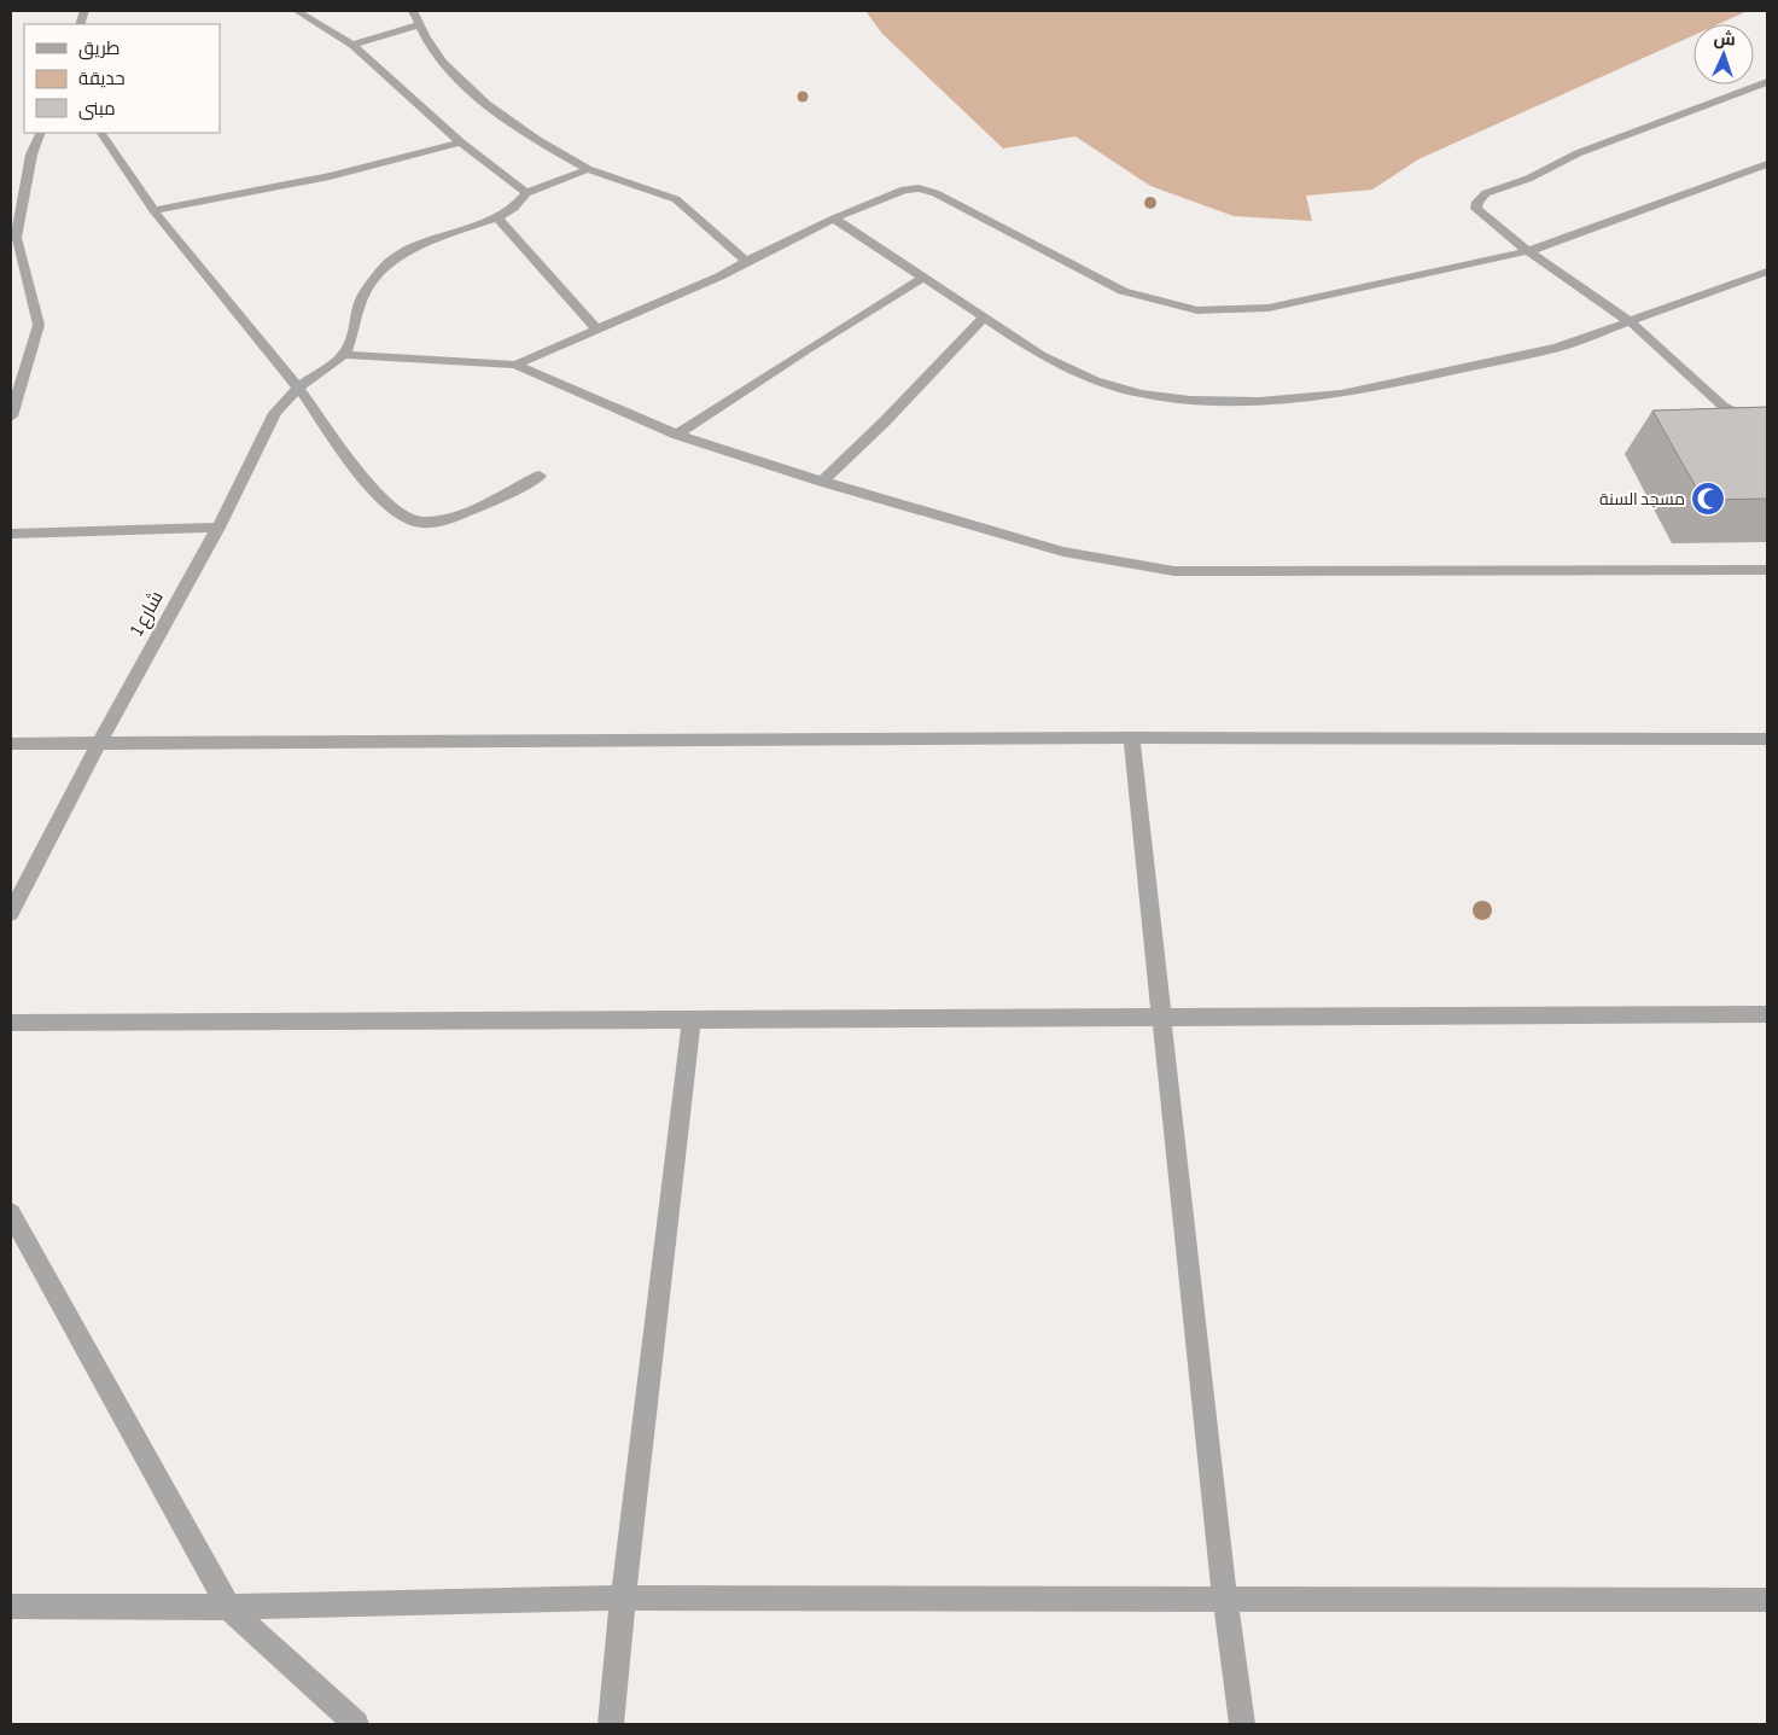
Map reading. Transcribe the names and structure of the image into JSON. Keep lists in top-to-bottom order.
{
  "streets": {
    "street": ["شارع 1"]
  },
  "places": {
    "mosque": ["مسجد السنة"]
  },
  "legend": ["طريق", "حديقة", "مبنى"],
  "north": "top"
}
